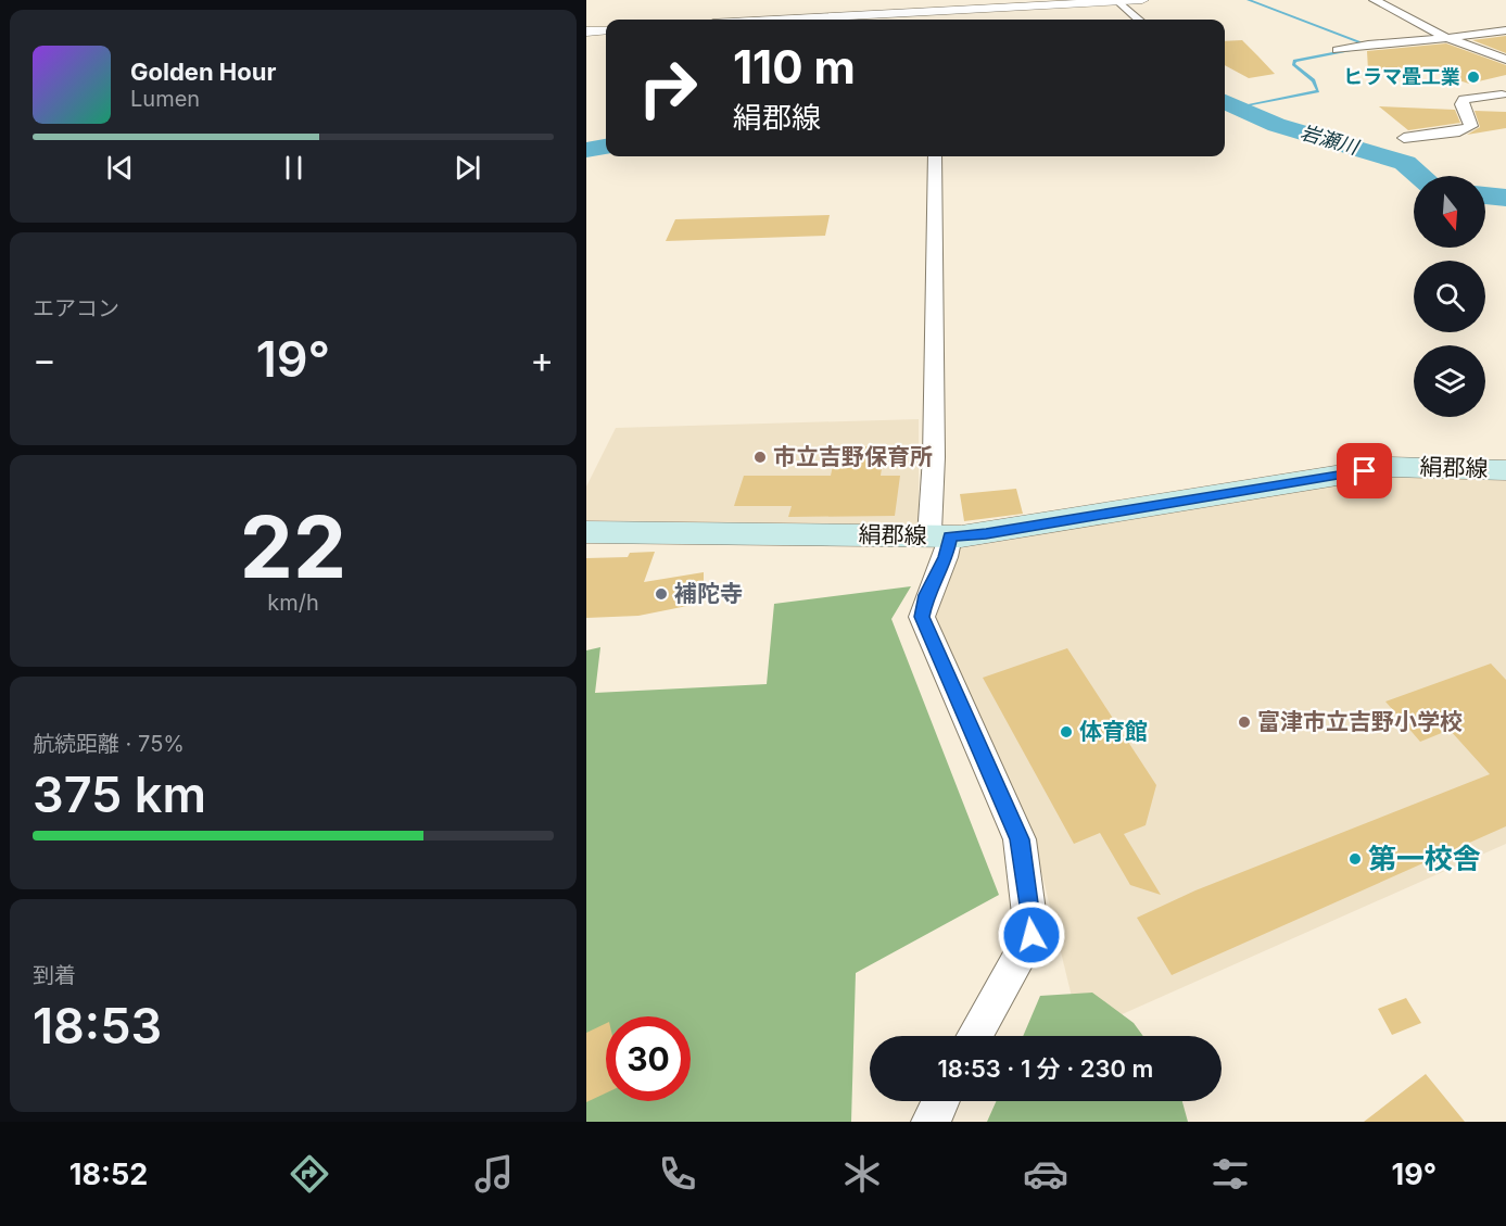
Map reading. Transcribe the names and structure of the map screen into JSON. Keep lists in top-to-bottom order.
{
  "streets": {
    "main road": ["絹郡線"]
  },
  "water": ["岩瀬川"],
  "places": [
    "ヒラマ畳工業",
    "市立吉野保育所",
    "補陀寺",
    "富津市立吉野小学校",
    "体育館",
    "第一校舎"
  ],
  "north": "bottom",
  "page": {
    "turn": ["110 m", "絹郡線"],
    "song": ["Golden Hour", "Lumen"],
    "tile": [
      "エアコン",
      ["22", "km/h"],
      ["航続距離 · 75%", "375 km"],
      ["到着", "18:53"]
    ],
    "heat": ["−", "19°", "+"],
    "limit": "30",
    "trip": "18:53 · 1 分 · 230 m",
    "tabs": ["18:52", "19°"]
  }
}
